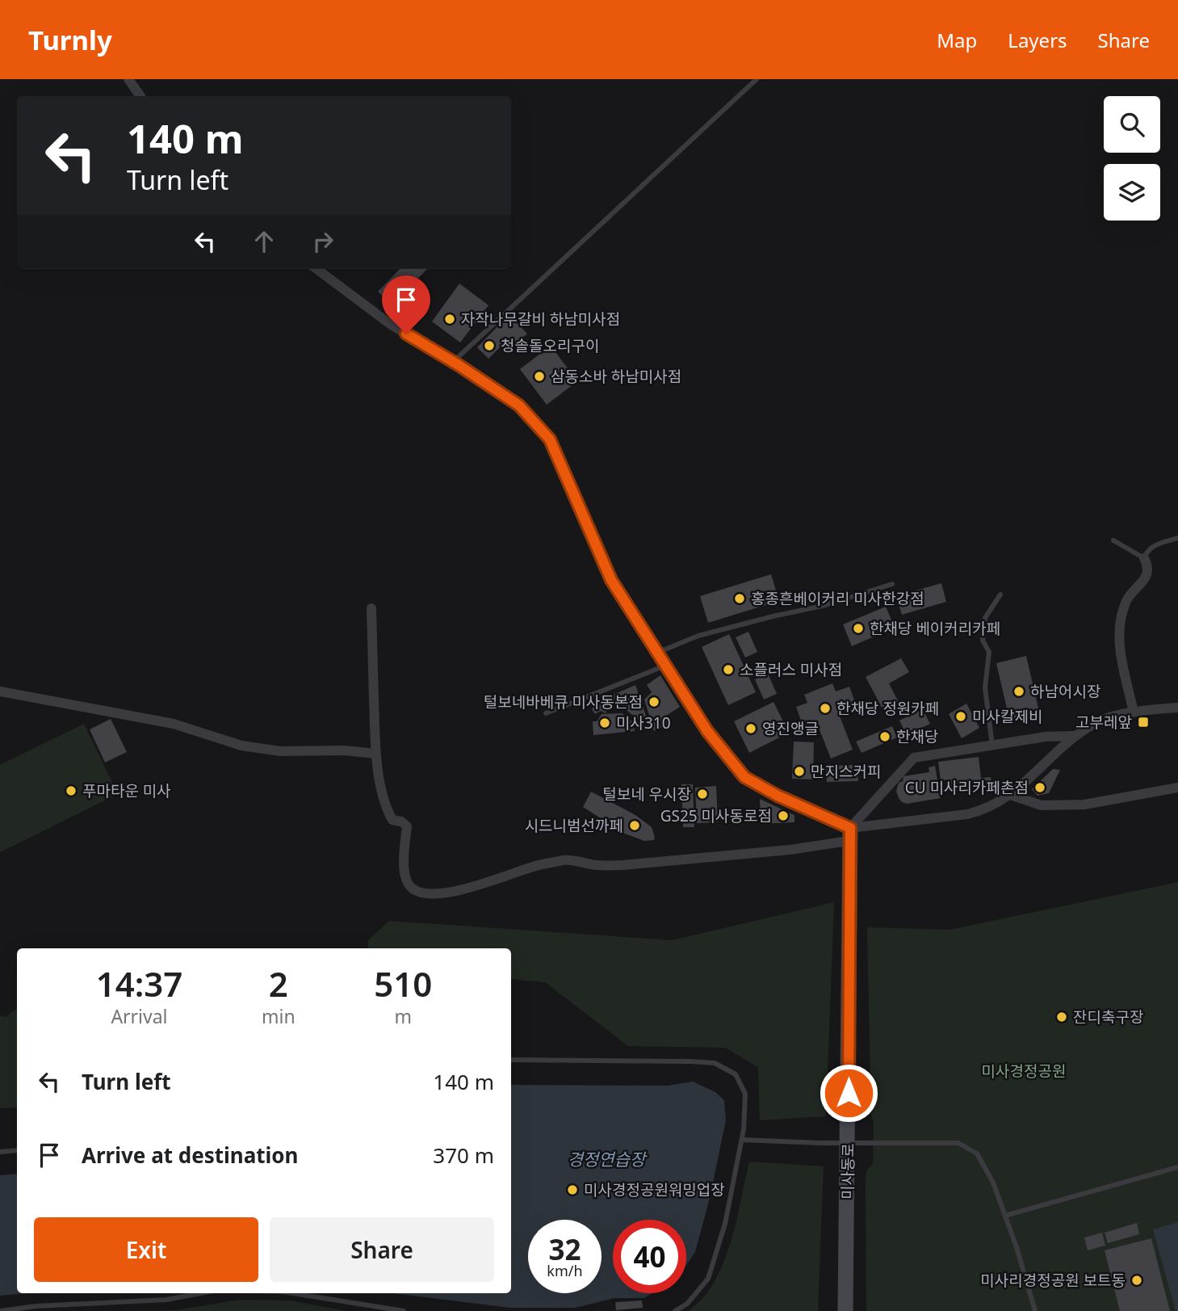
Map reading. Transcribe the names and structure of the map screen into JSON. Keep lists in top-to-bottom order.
{
  "streets": {
    "street": ["미사동로"]
  },
  "water": ["경정연습장"],
  "parks": ["미사경정공원"],
  "places": {
    "other": [
      "자작나무갈비 하남미사점",
      "청솔돌오리구이",
      "삼동소바 하남미사점",
      "홍종흔베이커리 미사한강점",
      "한채당 베이커리카페",
      "소플러스 미사점",
      "하남어시장",
      "털보네바베큐 미사동본점",
      "한채당 정원카페",
      "미사칼제비",
      "미사310",
      "영진앵글",
      "한채당",
      "만지스커피",
      "CU 미사리카페촌점",
      "푸마타운 미사",
      "털보네 우시장",
      "GS25 미사동로점",
      "시드니범선까페",
      "잔디축구장",
      "미사경정공원워밍업장",
      "미사리경정공원 보트동"
    ],
    "transit": ["고부레앞"]
  },
  "page": {
    "header": "Turnly",
    "nav": ["Map", "Layers", "Share"],
    "turn": ["140 m", "Turn left"],
    "eta": [
      "14:37",
      "Arrival",
      "2",
      "min",
      "510",
      "m"
    ],
    "list": [
      {
        "name": "Turn left",
        "value": "140 m"
      },
      {
        "name": "Arrive at destination",
        "value": "370 m"
      }
    ],
    "buttons": ["Exit", "Share"],
    "speed": "32 km/h",
    "limit": "40"
  }
}
